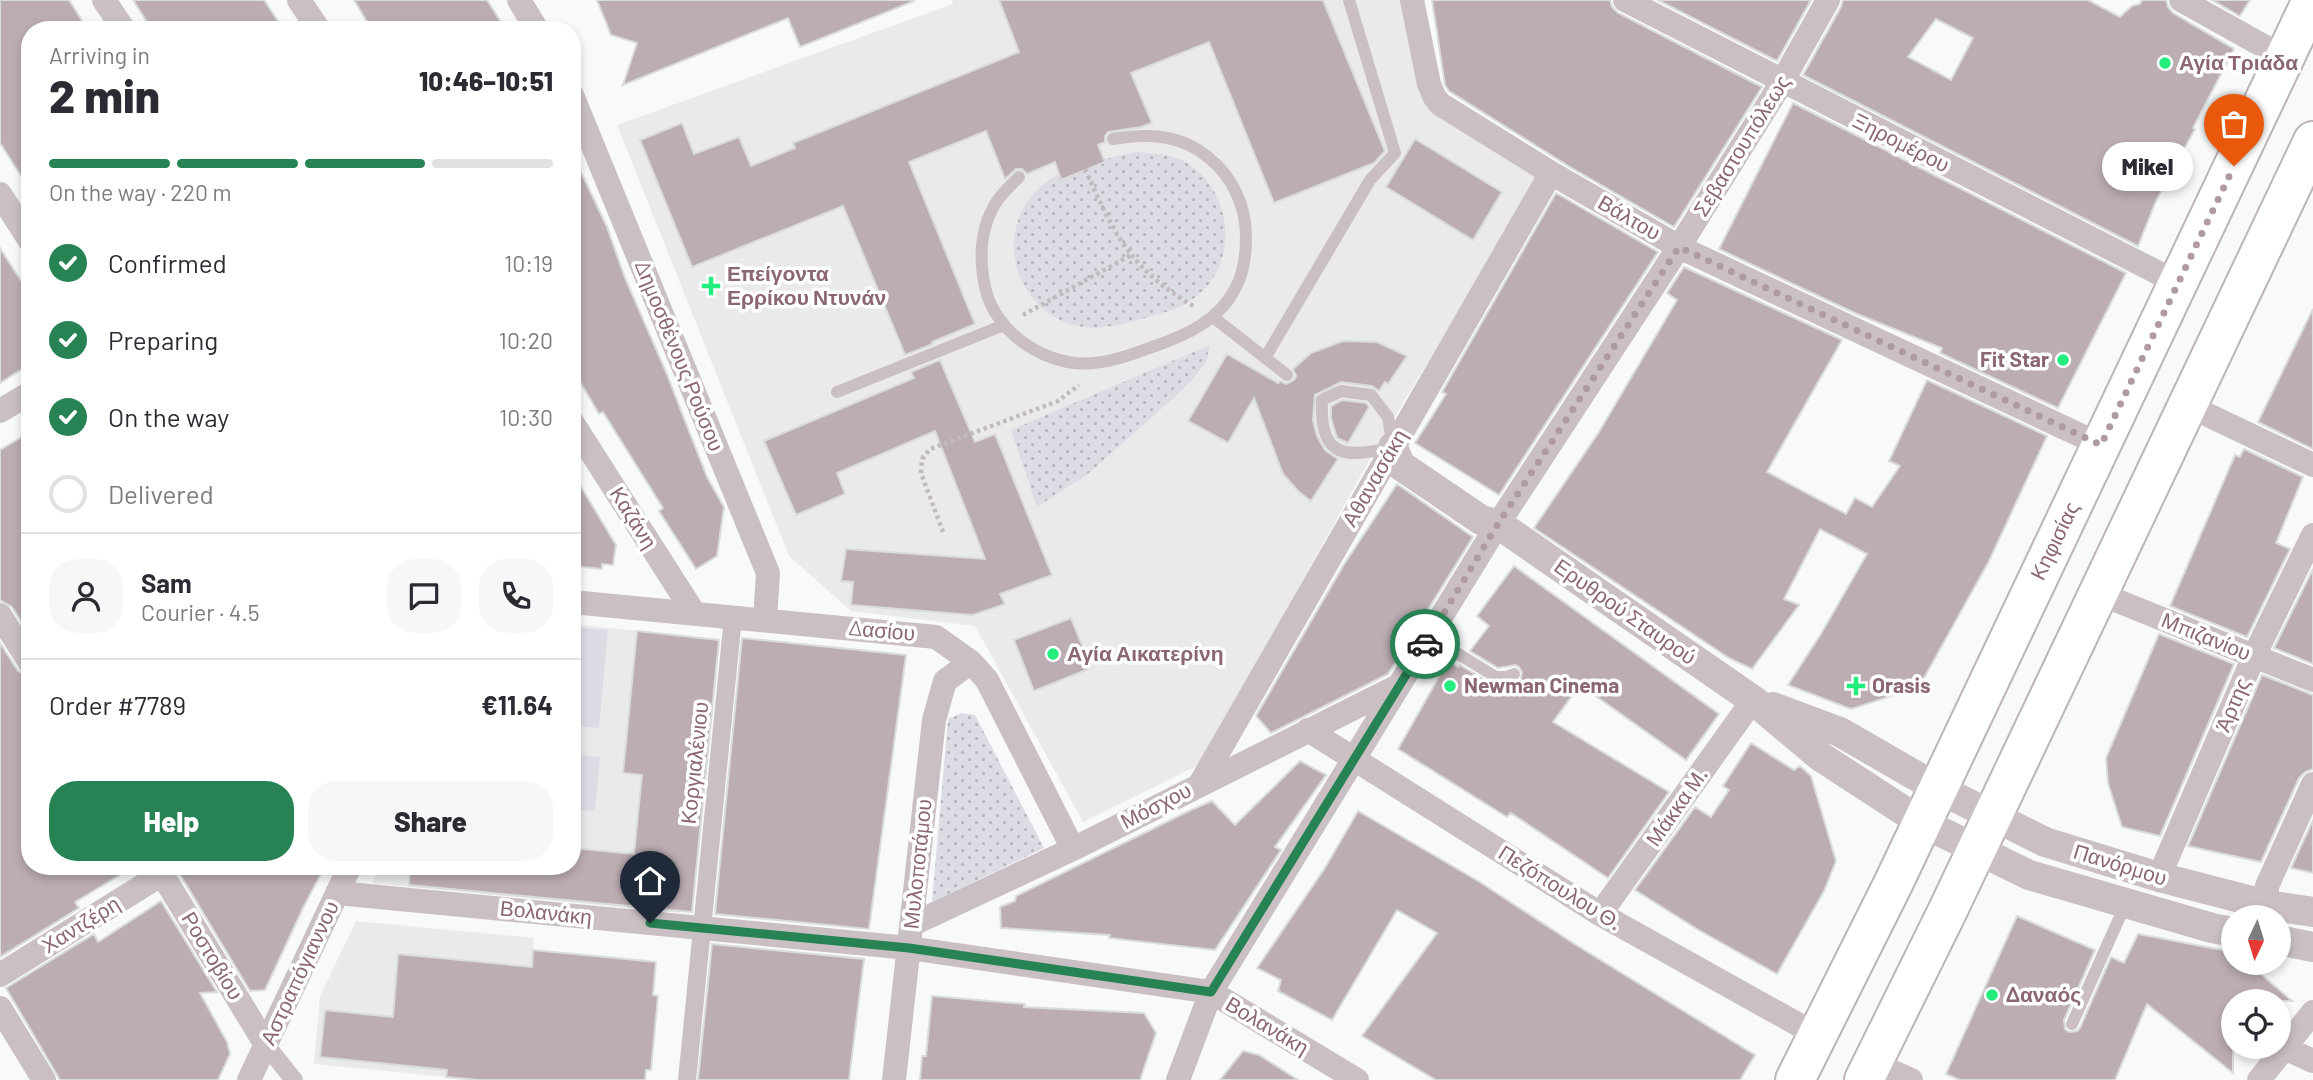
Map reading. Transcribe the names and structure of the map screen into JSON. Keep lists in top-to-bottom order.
{
  "streets": {
    "main road": ["Κηφισίας"],
    "street": [
      "Ξηρομέρου",
      "Σεβαστουπόλεως",
      "Βάλτου",
      "Δημοσθένους Ρούσου",
      "Αθανασάκη",
      "Καζάνη",
      "Ερυθρού Σταυρού",
      "Δασίου",
      "Μπιζανίου",
      "Άρτης",
      "Κοργιαλένιου",
      "Μόσχου",
      "Μάκκα Μ.",
      "Μυλοποτάμου",
      "Πανόρμου",
      "Πεζόπουλου Θ.",
      "Βολανάκη",
      "Χαντζέρη",
      "Ροστοβίου",
      "Αστραπόγιαννου"
    ]
  },
  "crossings": [
    ["Ξηρομέρου", "Σεβαστουπόλεως"],
    ["Ξηρομέρου", "Κηφισίας"],
    ["Σεβαστουπόλεως", "Βάλτου"],
    ["Σεβαστουπόλεως", "Ερυθρού Σταυρού"],
    ["Σεβαστουπόλεως", "Μόσχου"],
    ["Σεβαστουπόλεως", "Πεζόπουλου Θ."],
    ["Σεβαστουπόλεως", "Βολανάκη"],
    ["Βάλτου", "Αθανασάκη"],
    ["Βάλτου", "Κηφισίας"],
    ["Δημοσθένους Ρούσου", "Δασίου"],
    ["Αθανασάκη", "Ερυθρού Σταυρού"],
    ["Αθανασάκη", "Μόσχου"],
    ["Καζάνη", "Δασίου"],
    ["Κηφισίας", "Ερυθρού Σταυρού"],
    ["Κηφισίας", "Πανόρμου"],
    ["Κηφισίας", "Πεζόπουλου Θ."],
    ["Ερυθρού Σταυρού", "Μάκκα Μ."],
    ["Ερυθρού Σταυρού", "Πανόρμου"],
    ["Δασίου", "Κοργιαλένιου"],
    ["Δασίου", "Μόσχου"],
    ["Δασίου", "Μυλοποτάμου"],
    ["Μπιζανίου", "Άρτης"],
    ["Άρτης", "Πανόρμου"],
    ["Κοργιαλένιου", "Βολανάκη"],
    ["Μόσχου", "Μυλοποτάμου"],
    ["Μόσχου", "Πεζόπουλου Θ."],
    ["Μόσχου", "Βολανάκη"],
    ["Μάκκα Μ.", "Πεζόπουλου Θ."],
    ["Μυλοποτάμου", "Βολανάκη"],
    ["Βολανάκη", "Αστραπόγιαννου"],
    ["Ροστοβίου", "Αστραπόγιαννου"]
  ],
  "places": {
    "other": [
      "Αγία Τριάδα",
      "Mikel",
      "Fit Star",
      "Αγία Αικατερίνη",
      "Newman Cinema",
      "Δαναός"
    ],
    "health": ["Επείγοντα Ερρίκου Ντυνάν", "Orasis"]
  },
  "north": "bottom",
  "page": {
    "heading": ["2 min", "Arriving in", "10:46–10:51"],
    "panel": [
      "Sam",
      "Courier · 4.5",
      "Order #7789",
      "€11.64"
    ],
    "bar": "On the way · 220 m",
    "bubble": "Mikel",
    "list": [
      ["Confirmed", "10:19"],
      ["Preparing", "10:20"],
      ["On the way", "10:30"],
      "Delivered"
    ],
    "buttons": ["Help", "Share"]
  }
}
